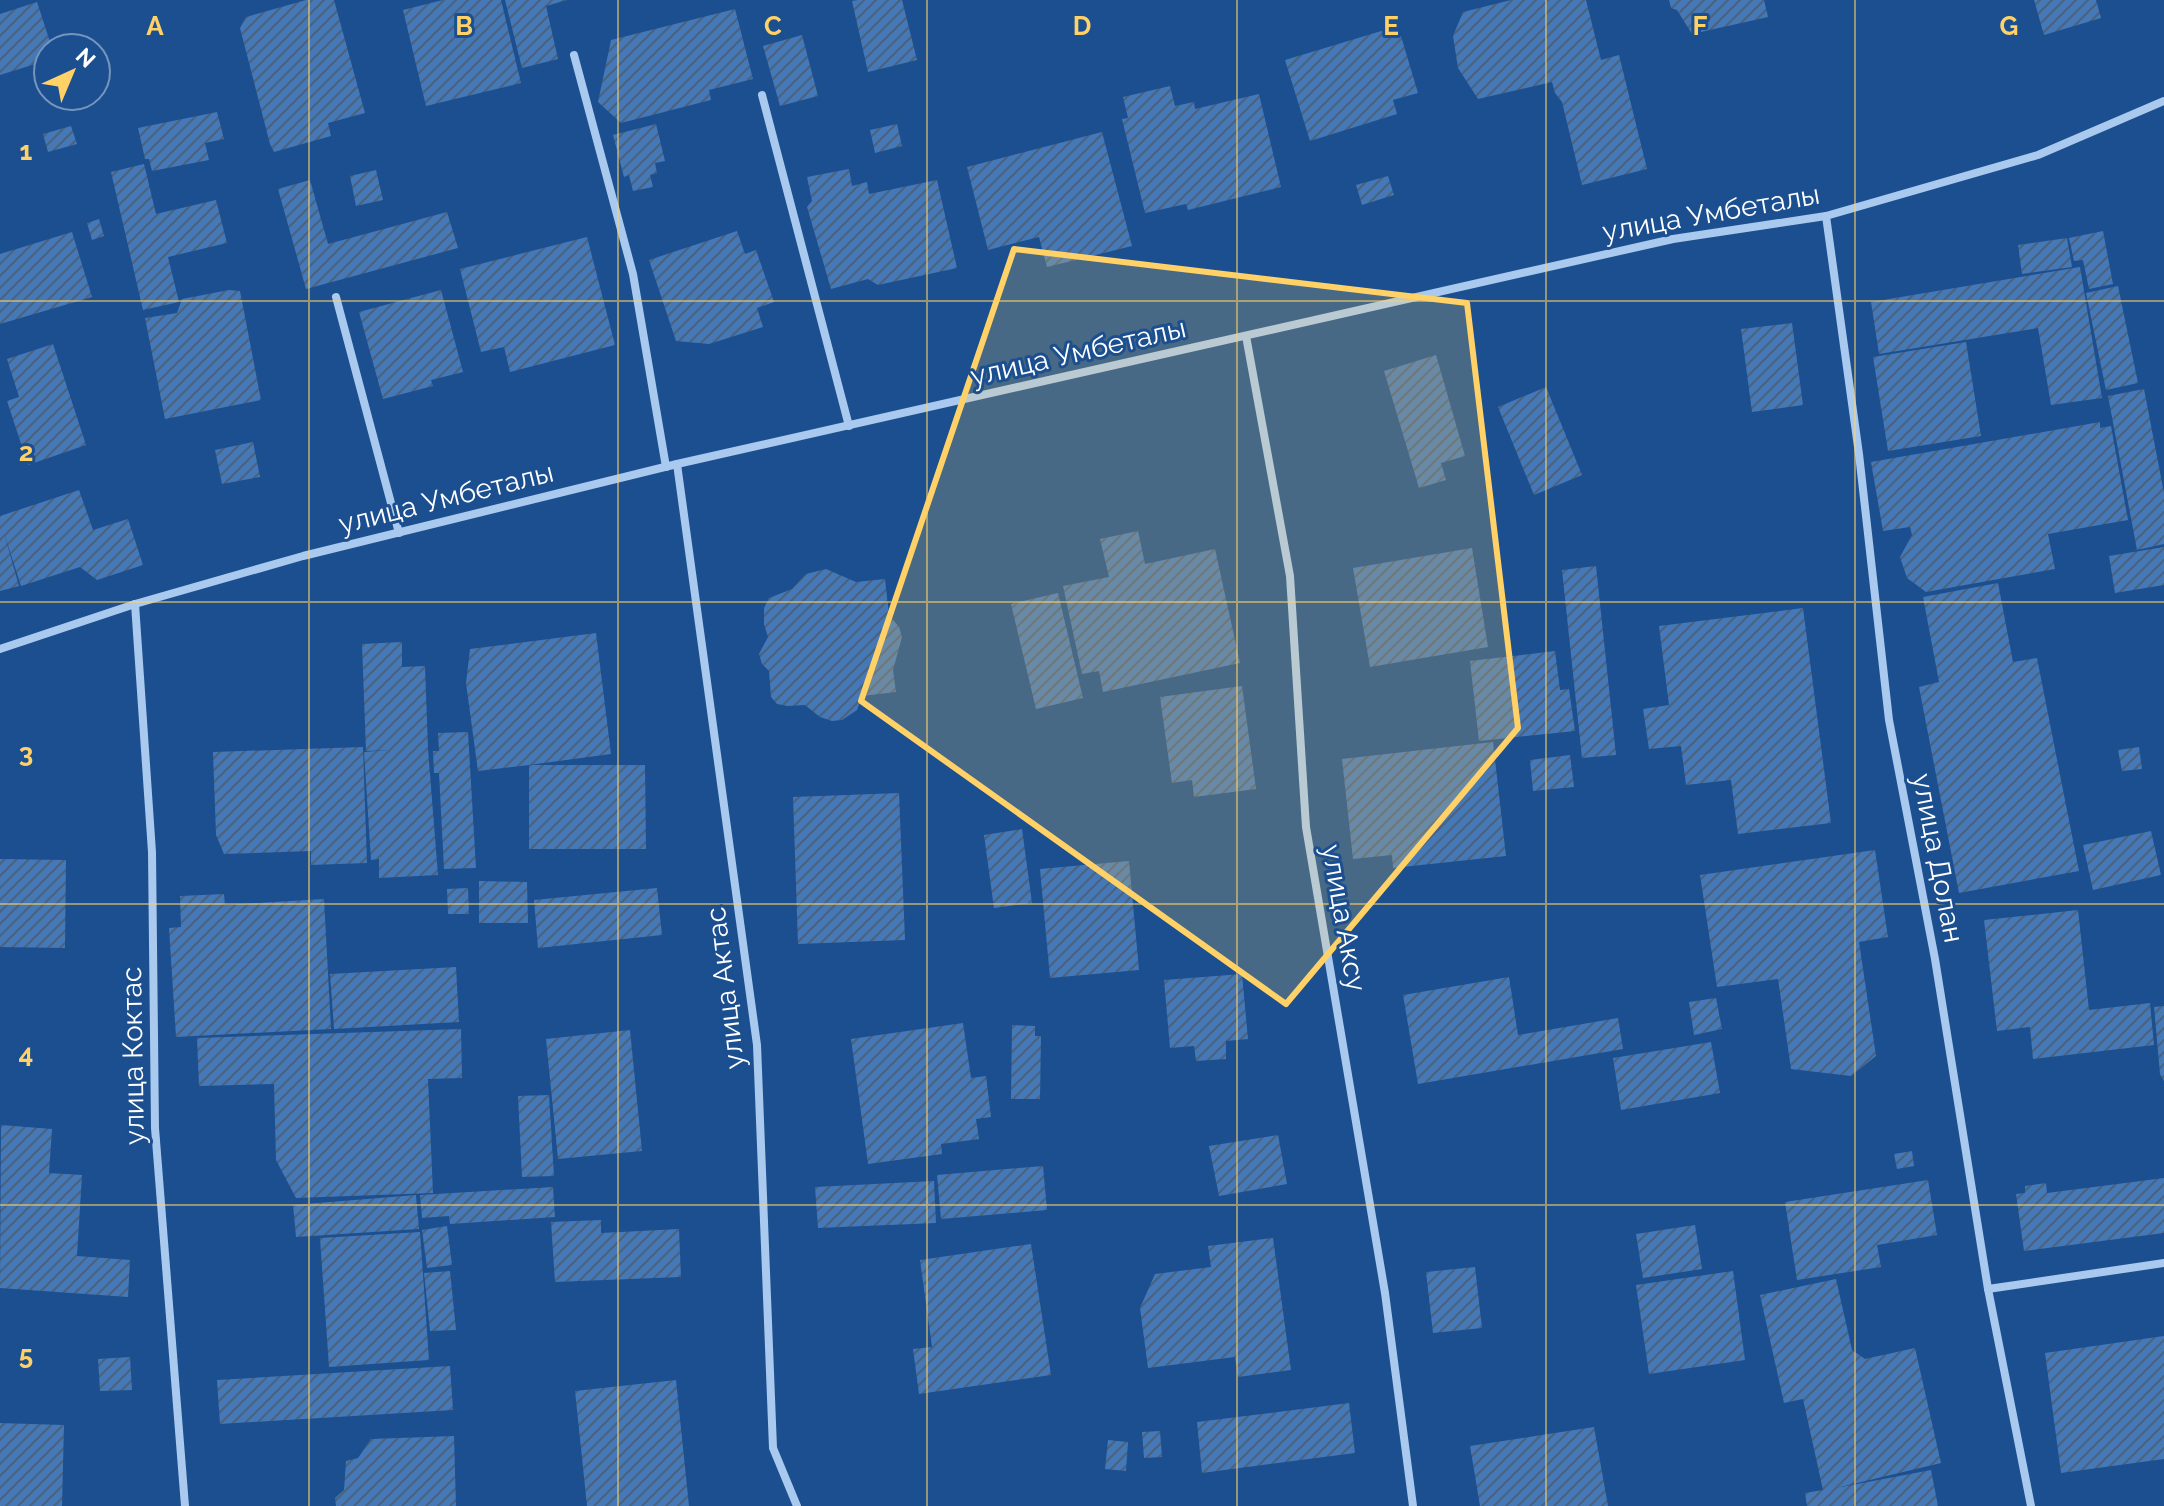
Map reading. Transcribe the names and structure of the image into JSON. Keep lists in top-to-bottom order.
{
  "streets": {
    "street": [
      "улица Умбеталы",
      "улица Долан",
      "улица Аксу",
      "улица Актас",
      "улица Коктас"
    ]
  },
  "crossings": [
    ["улица Умбеталы", "улица Долан"],
    ["улица Умбеталы", "улица Аксу"],
    ["улица Умбеталы", "улица Актас"],
    ["улица Умбеталы", "улица Коктас"]
  ],
  "north": "top right",
  "grid": {
    "columns": [
      "A",
      "B",
      "C",
      "D",
      "E",
      "F",
      "G"
    ],
    "rows": [
      "1",
      "2",
      "3",
      "4",
      "5"
    ]
  }
}
